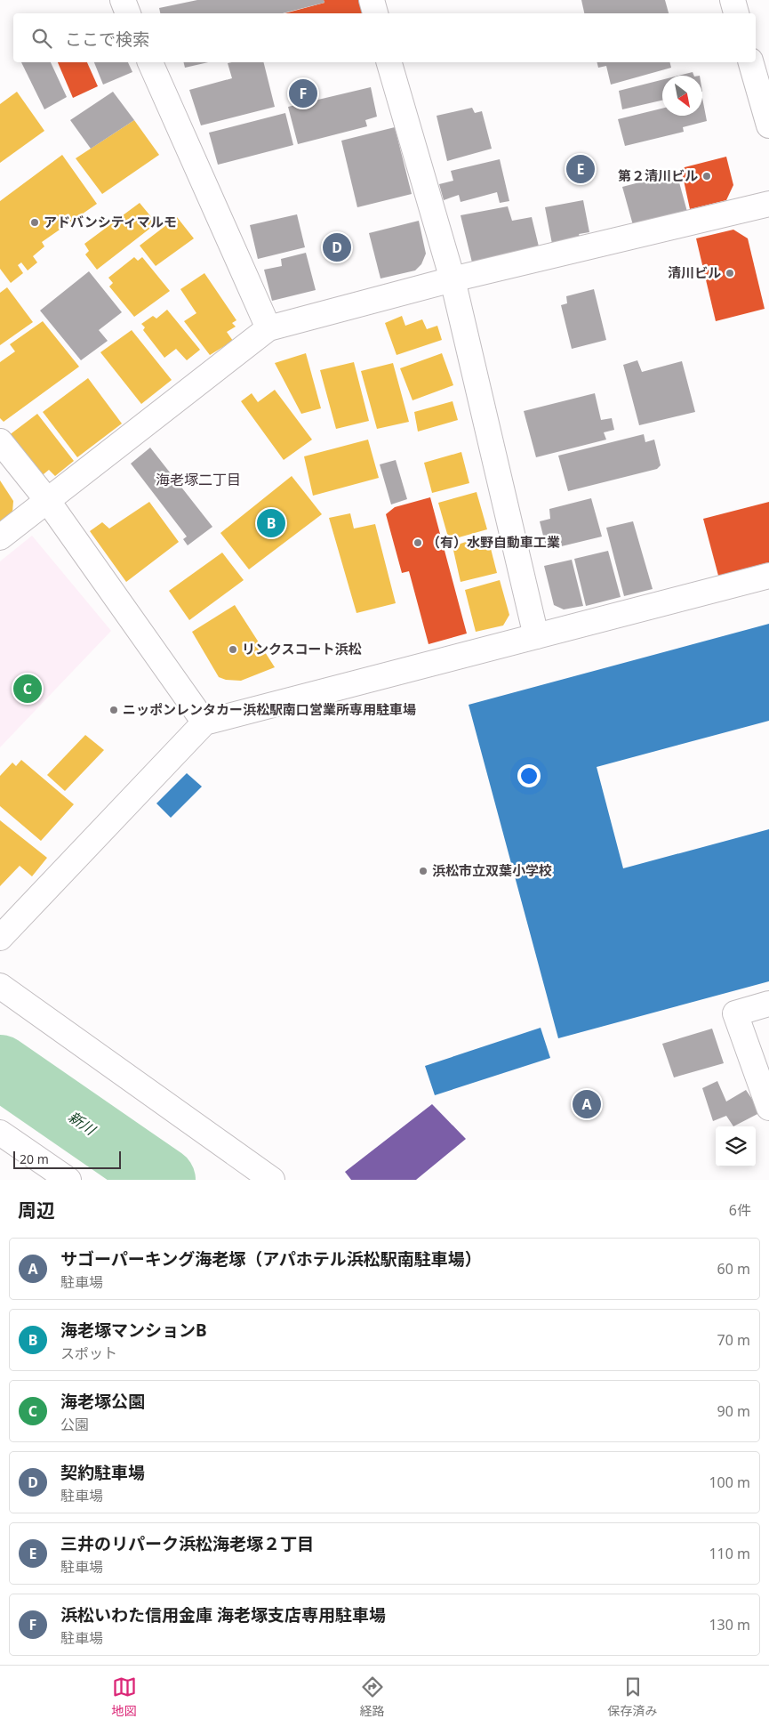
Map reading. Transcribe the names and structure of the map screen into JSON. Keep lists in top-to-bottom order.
{
  "districts": ["海老塚二丁目"],
  "water": ["新川"],
  "places": [
    "第２清川ビル",
    "アドバンシティマルモ",
    "清川ビル",
    "（有）水野自動車工業",
    "リンクスコート浜松",
    "ニッポンレンタカー浜松駅南口営業所専用駐車場",
    "浜松市立双葉小学校"
  ],
  "scale_bar": "20 m",
  "north": "bottom right",
  "page": {
    "search": "ここで検索",
    "pins": [
      "F",
      "E",
      "D",
      "B",
      "C",
      "A"
    ],
    "scale": "20 m",
    "heading": ["周辺", "6件"],
    "list": [
      {
        "mark": "A",
        "name": "サゴーパーキング海老塚（アパホテル浜松駅南駐車場）",
        "note": "駐車場",
        "value": "60 m"
      },
      {
        "mark": "B",
        "name": "海老塚マンションB",
        "note": "スポット",
        "value": "70 m"
      },
      {
        "mark": "C",
        "name": "海老塚公園",
        "note": "公園",
        "value": "90 m"
      },
      {
        "mark": "D",
        "name": "契約駐車場",
        "note": "駐車場",
        "value": "100 m"
      },
      {
        "mark": "E",
        "name": "三井のリパーク浜松海老塚２丁目",
        "note": "駐車場",
        "value": "110 m"
      },
      {
        "mark": "F",
        "name": "浜松いわた信用金庫 海老塚支店専用駐車場",
        "note": "駐車場",
        "value": "130 m"
      }
    ],
    "nav": ["地図", "経路", "保存済み"]
  }
}
